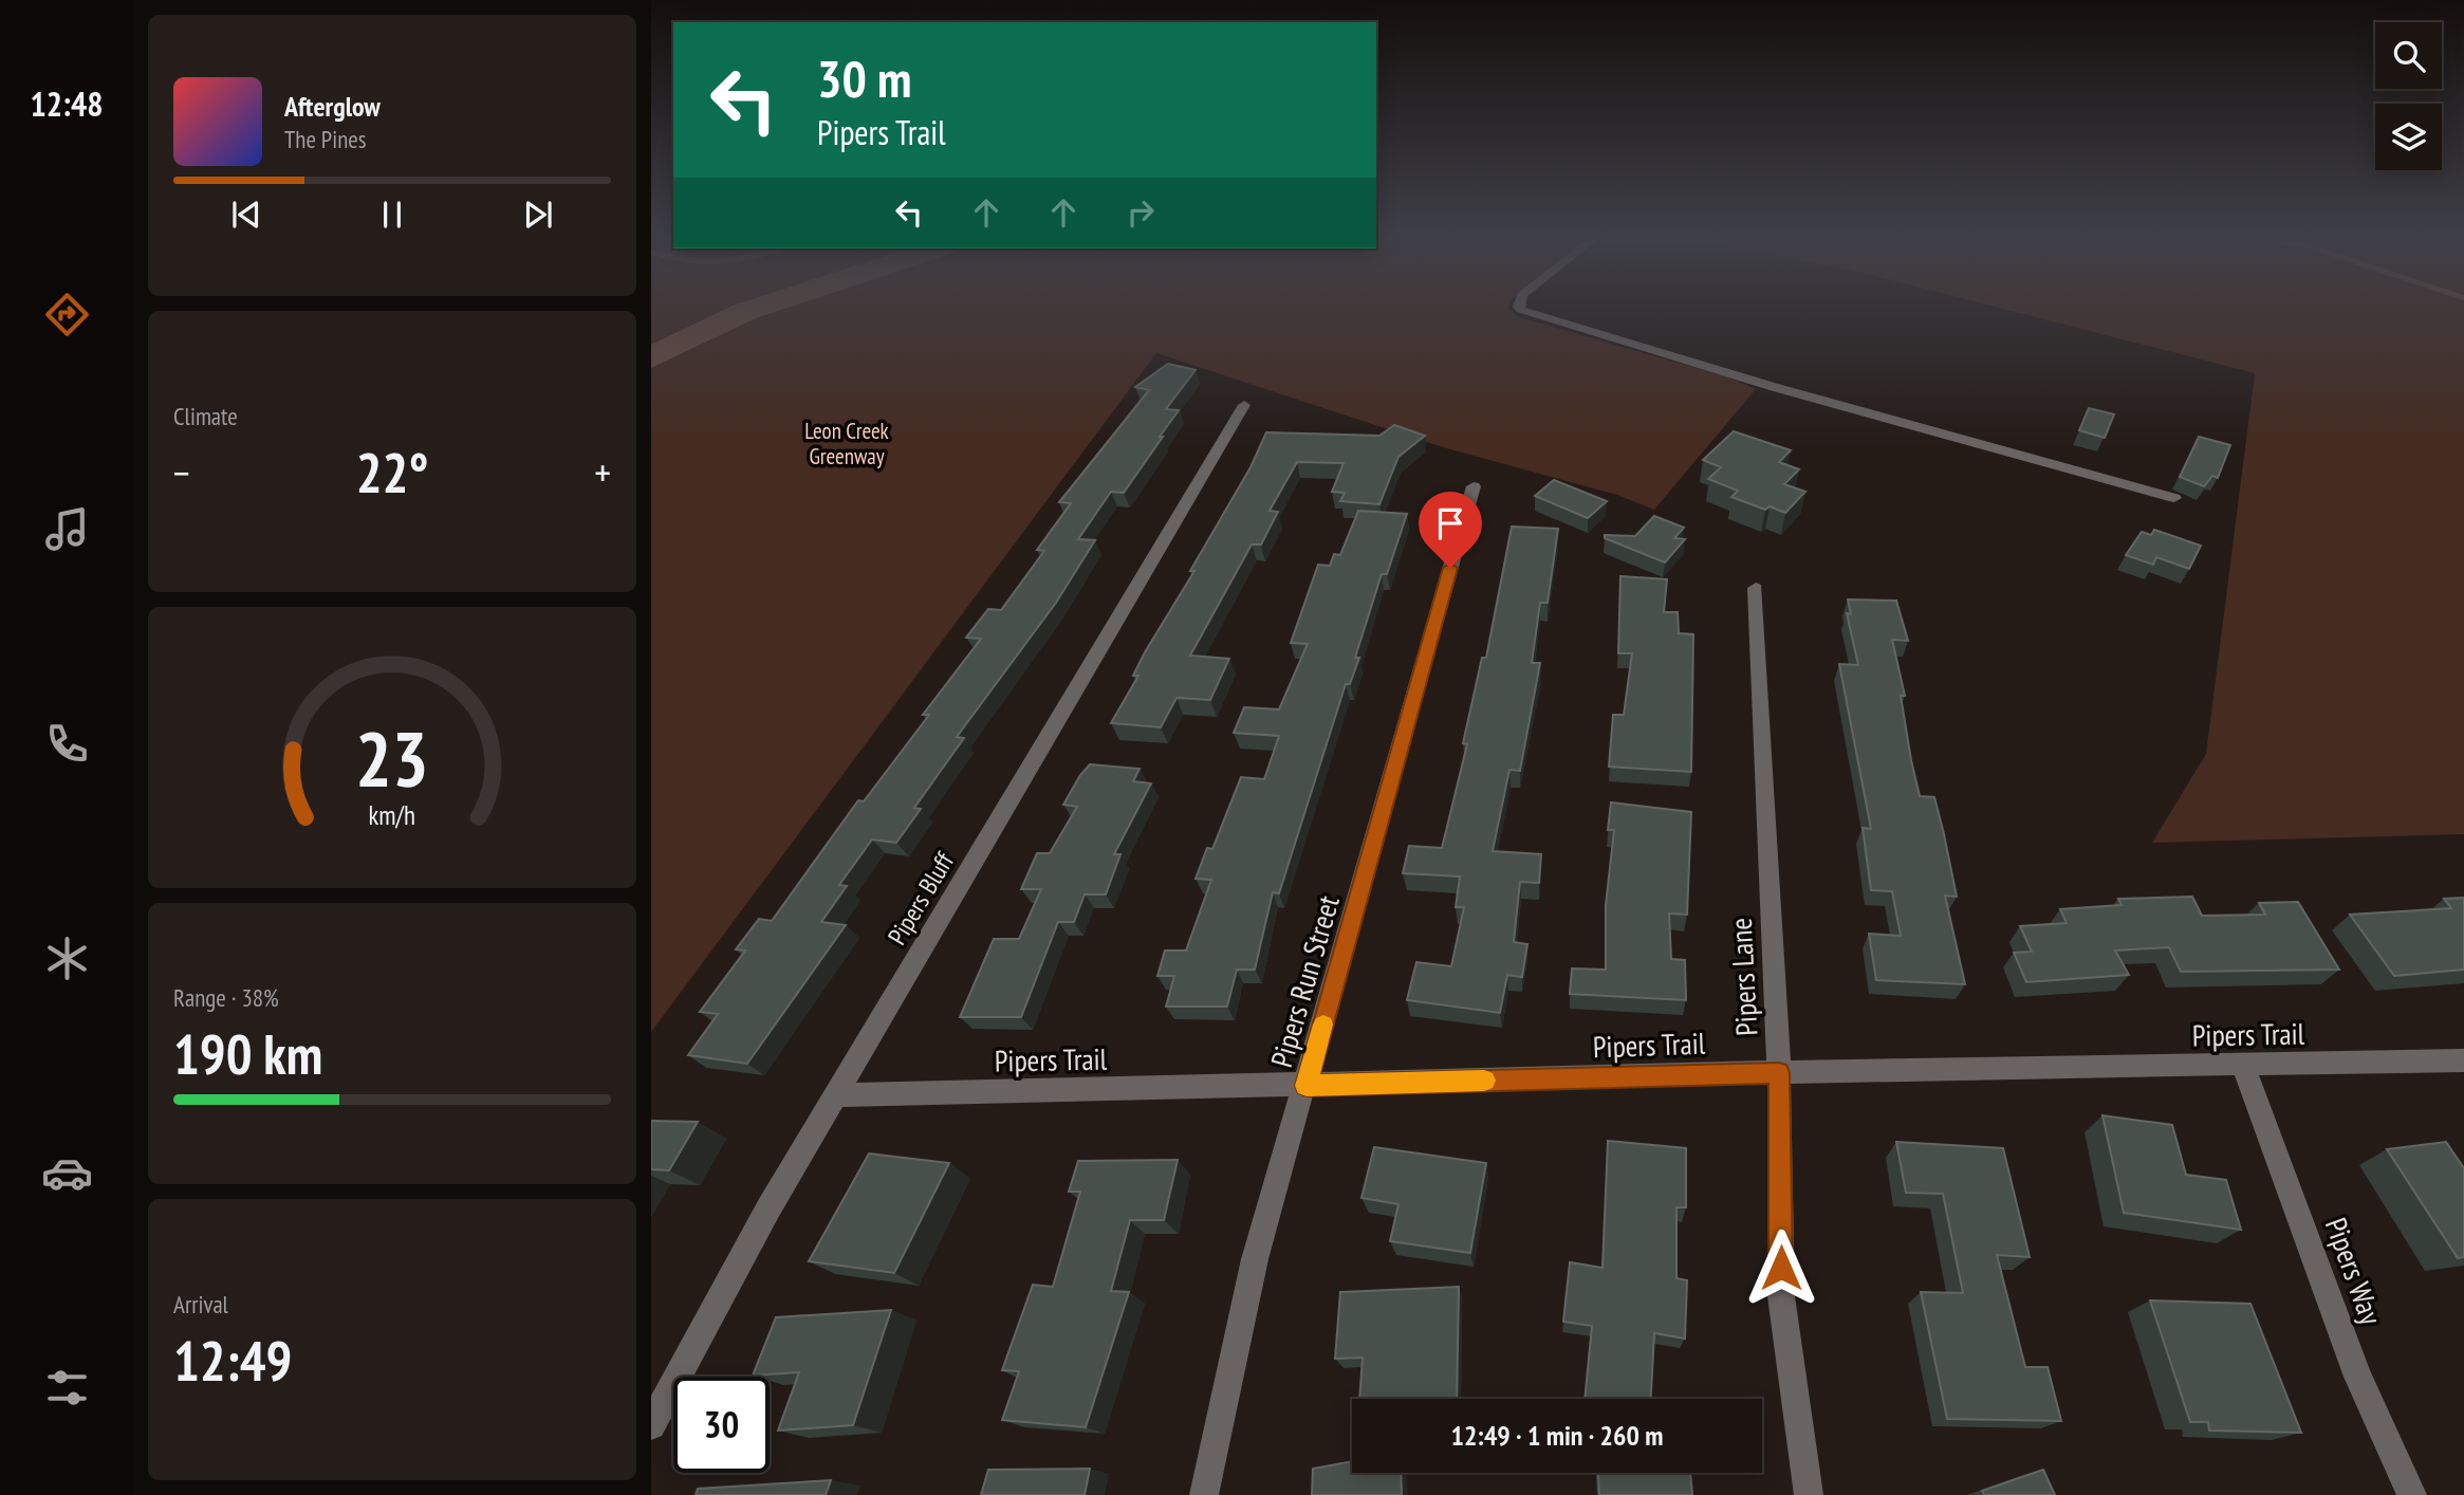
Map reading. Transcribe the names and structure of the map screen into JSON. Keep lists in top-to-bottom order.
{
  "streets": {
    "street": [
      "Pipers Bluff",
      "Pipers Lane",
      "Pipers Run Street",
      "Pipers Trail",
      "Pipers Way"
    ]
  },
  "crossings": [
    ["Pipers Bluff", "Pipers Trail"],
    ["Pipers Lane", "Pipers Trail"],
    ["Pipers Run Street", "Pipers Trail"],
    ["Pipers Trail", "Pipers Way"]
  ],
  "parks": ["Leon Creek Greenway"],
  "page": {
    "tabs": "12:48",
    "turn": ["30 m", "Pipers Trail"],
    "song": ["Afterglow", "The Pines"],
    "tile": [
      "Climate",
      ["Range · 38%", "190 km"],
      ["Arrival", "12:49"]
    ],
    "heat": ["−", "22°", "+"],
    "limit": "30",
    "trip": "12:49 · 1 min · 260 m",
    "gauge": ["23", "km/h"]
  }
}
